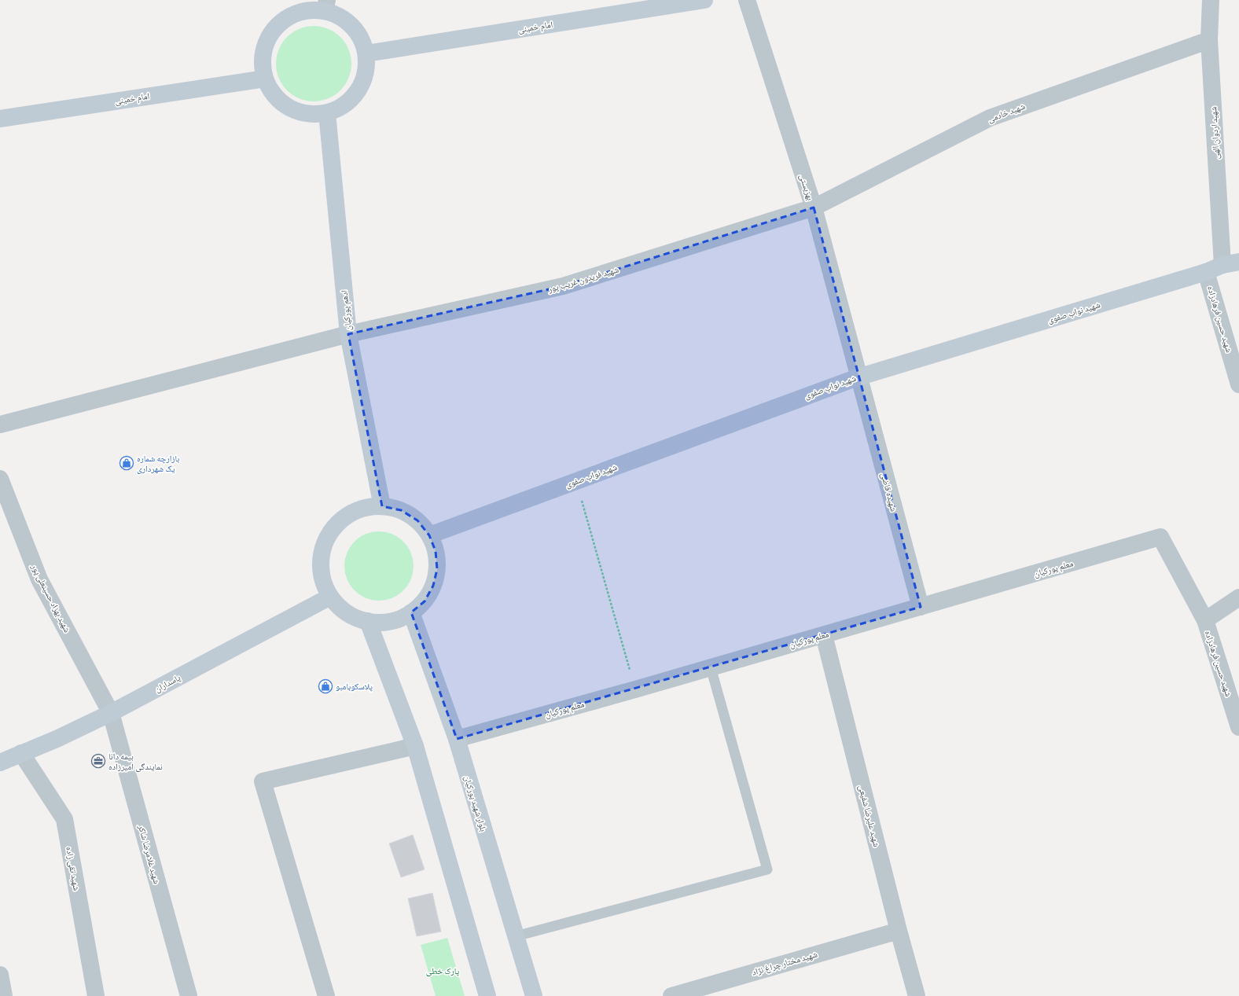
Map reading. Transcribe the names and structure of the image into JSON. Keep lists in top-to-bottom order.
{
  "streets": {
    "main road": [
      "امام خمینی",
      "ادهم پورکیان",
      "شهید نواب صفوی",
      "پاسداران",
      "بلوار شهید پورکیان"
    ],
    "street": [
      "شهید خادمی",
      "شهید اردوان الهی",
      "بهزیستی",
      "شهید فریدون غریب پور",
      "شهید حسین فرهادزاده",
      "شهیده قاضی",
      "معلم پورکیان",
      "شهید بهزاد حسینعلی پور",
      "شهید علیرضا شفیعی",
      "شهید غلامرضا شاکر",
      "شهید تقی زاده",
      "شهید مختار چراغ نژاد"
    ]
  },
  "crossings": [
    ["امام خمینی", "ادهم پورکیان"],
    ["شهید خادمی", "شهید اردوان الهی"],
    ["شهید خادمی", "بهزیستی"],
    ["شهید خادمی", "شهید فریدون غریب پور"],
    ["شهید اردوان الهی", "شهید نواب صفوی"],
    ["بهزیستی", "شهید فریدون غریب پور"],
    ["بهزیستی", "شهید نواب صفوی"],
    ["بهزیستی", "شهیده قاضی"],
    ["شهید فریدون غریب پور", "ادهم پورکیان"],
    ["شهید نواب صفوی", "شهید حسین فرهادزاده"],
    ["شهید نواب صفوی", "شهیده قاضی"],
    ["شهید حسین فرهادزاده", "معلم پورکیان"],
    ["شهیده قاضی", "معلم پورکیان"],
    ["معلم پورکیان", "بلوار شهید پورکیان"],
    ["معلم پورکیان", "شهید علیرضا شفیعی"],
    ["شهید بهزاد حسینعلی پور", "پاسداران"],
    ["شهید بهزاد حسینعلی پور", "شهید غلامرضا شاکر"],
    ["پاسداران", "شهید غلامرضا شاکر"],
    ["پاسداران", "شهید تقی زاده"],
    ["شهید علیرضا شفیعی", "شهید مختار چراغ نژاد"]
  ],
  "parks": ["پارک خطی"],
  "places": {
    "shop": ["بازارچه شماره یک شهرداری", "پلاسکوبامبو"],
    "office": ["بیمه دانا نمایندگی امیرزاده"]
  }
}
